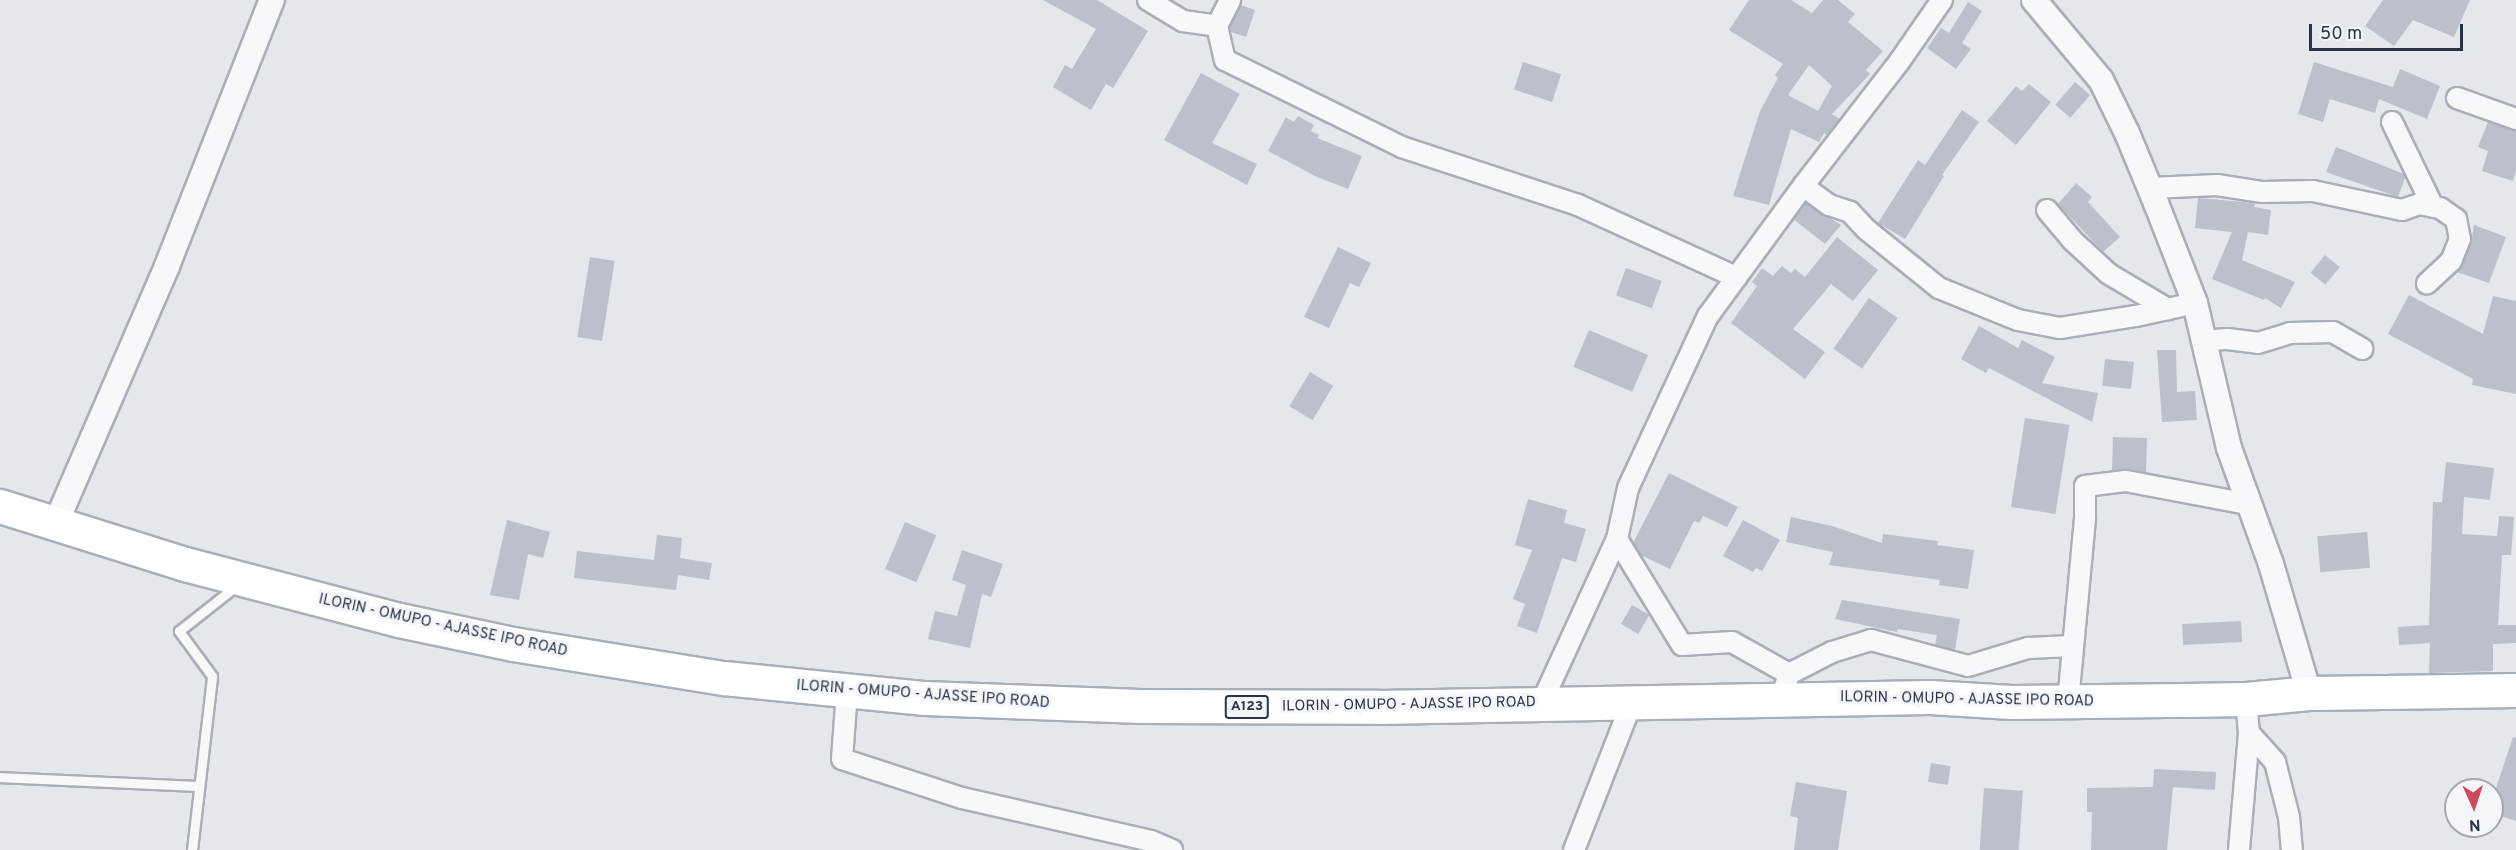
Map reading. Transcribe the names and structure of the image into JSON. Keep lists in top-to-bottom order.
{
  "streets": {
    "highway": ["ILORIN - OMUPO - AJASSE IPO ROAD", "A123"]
  },
  "scale_bar": "50 m",
  "north": "bottom"
}
